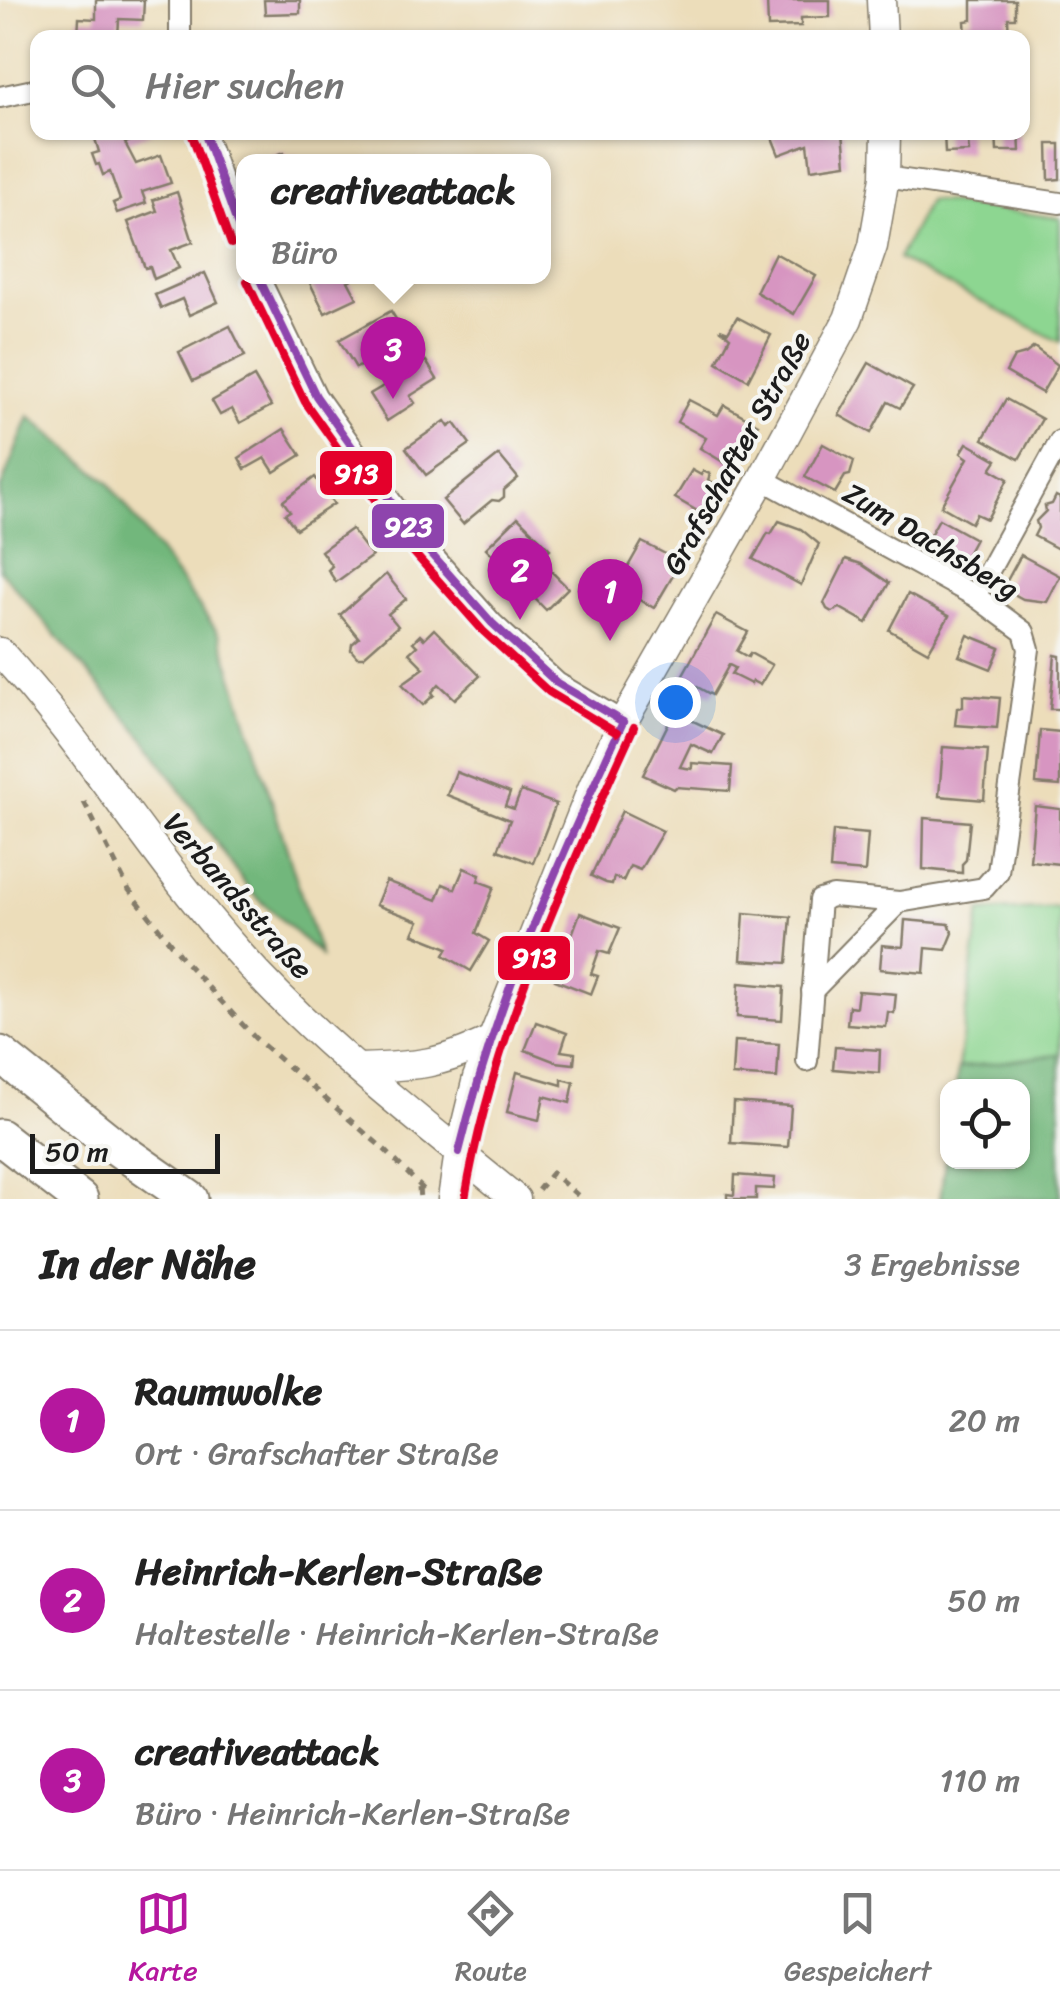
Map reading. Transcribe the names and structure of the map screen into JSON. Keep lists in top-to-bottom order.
{
  "streets": {
    "main road": ["Grafschafter Straße", "Verbandsstraße"],
    "street": ["Zum Dachsberg"]
  },
  "crossings": [
    ["Grafschafter Straße", "Zum Dachsberg"],
    ["Grafschafter Straße", "Verbandsstraße"]
  ],
  "lines": ["transit line 923", "transit line 913"],
  "scale_bar": "50 m",
  "page": {
    "search": "Hier suchen",
    "popup": ["creativeattack", "Büro"],
    "pins": ["3", "2", "1"],
    "scale": "50 m",
    "heading": ["In der Nähe", "3 Ergebnisse"],
    "list": [
      {
        "mark": "1",
        "name": "Raumwolke",
        "note": "Ort · Grafschafter Straße",
        "value": "20 m"
      },
      {
        "mark": "2",
        "name": "Heinrich-Kerlen-Straße",
        "note": "Haltestelle · Heinrich-Kerlen-Straße",
        "value": "50 m"
      },
      {
        "mark": "3",
        "name": "creativeattack",
        "note": "Büro · Heinrich-Kerlen-Straße",
        "value": "110 m"
      }
    ],
    "nav": ["Karte", "Route", "Gespeichert"]
  }
}
